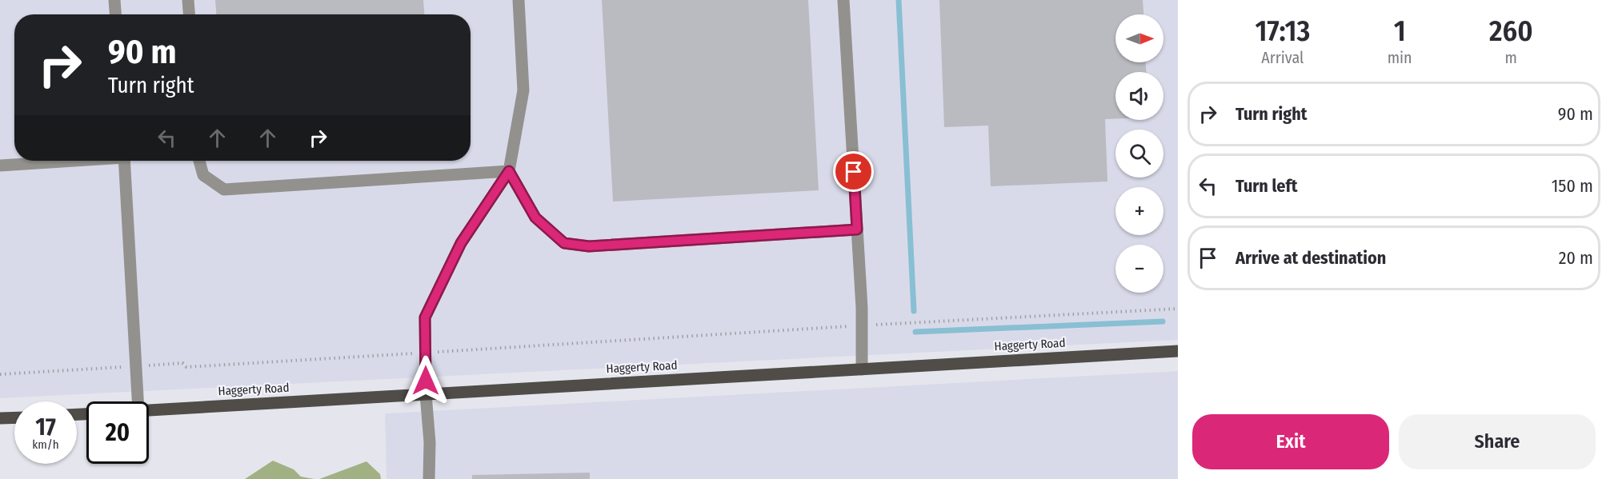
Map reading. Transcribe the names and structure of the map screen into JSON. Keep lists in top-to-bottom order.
{
  "streets": {
    "main road": ["Haggerty Road"]
  },
  "north": "right",
  "page": {
    "eta": [
      "17:13",
      "Arrival",
      "1",
      "min",
      "260",
      "m"
    ],
    "map_buttons": ["+", "−"],
    "turn": ["90 m", "Turn right"],
    "list": [
      {
        "name": "Turn right",
        "value": "90 m"
      },
      {
        "name": "Turn left",
        "value": "150 m"
      },
      {
        "name": "Arrive at destination",
        "value": "20 m"
      }
    ],
    "speed": "17 km/h",
    "limit": "20",
    "buttons": ["Exit", "Share"]
  }
}
